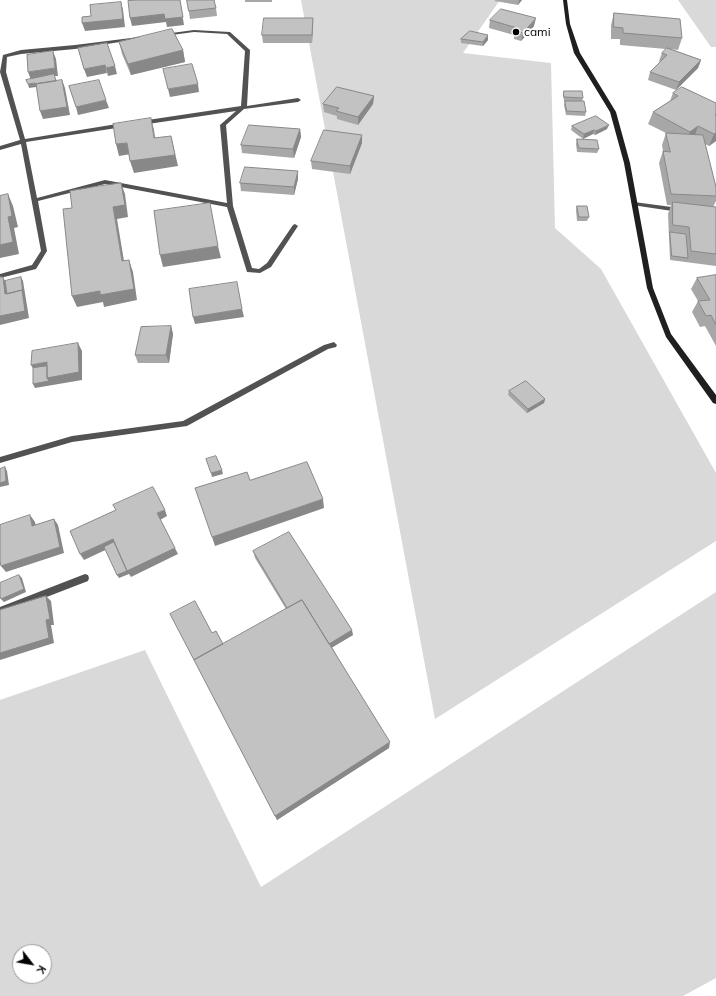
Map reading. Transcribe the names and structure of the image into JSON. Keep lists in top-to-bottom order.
{
  "places": ["cami"],
  "north": "bottom right"
}
